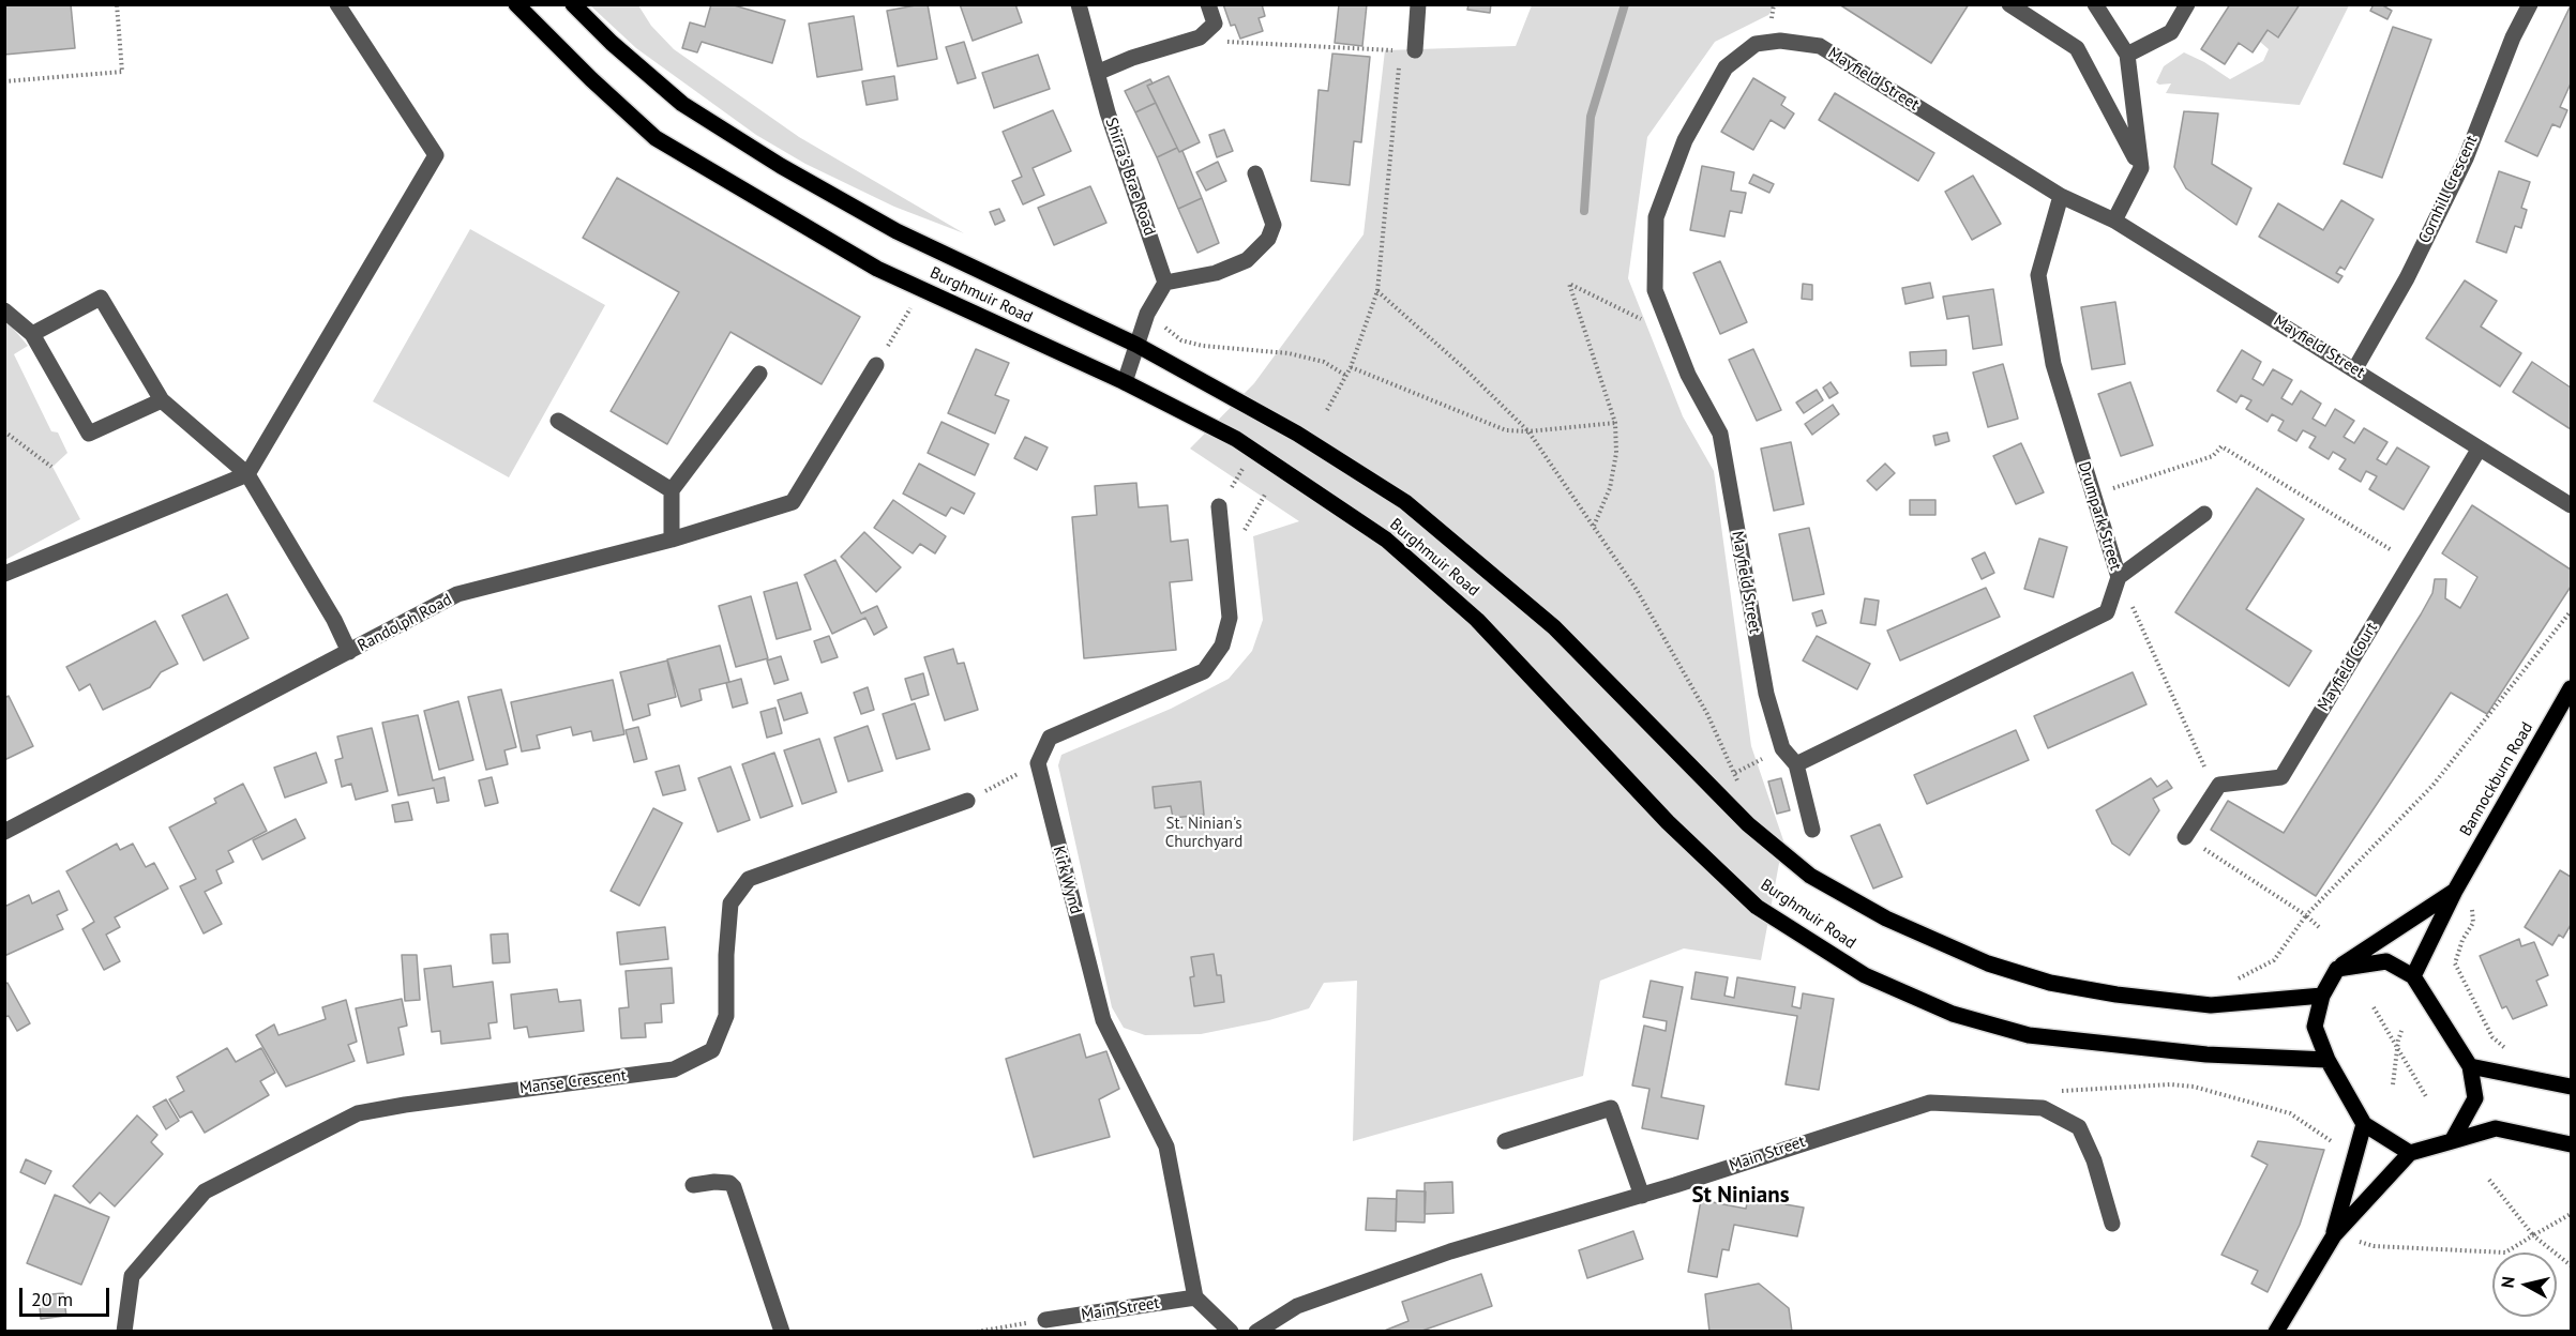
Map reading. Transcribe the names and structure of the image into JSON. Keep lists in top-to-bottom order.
{
  "streets": {
    "main road": ["Burghmuir Road", "Bannockburn Road"],
    "street": [
      "Mayfield Street",
      "Shirra's Brae Road",
      "Cornhill Crescent",
      "Drumpark Street",
      "Randolph Road",
      "Mayfield Court",
      "Kirk Wynd",
      "Manse Crescent",
      "Main Street"
    ]
  },
  "crossings": [
    ["Mayfield Street", "Cornhill Crescent"],
    ["Mayfield Street", "Drumpark Street"],
    ["Mayfield Street", "Mayfield Court"],
    ["Burghmuir Road", "Bannockburn Road"],
    ["Kirk Wynd", "Main Street"]
  ],
  "districts": ["St Ninians"],
  "parks": ["St. Ninian's Churchyard"],
  "scale_bar": "20 m",
  "north": "left"
}
